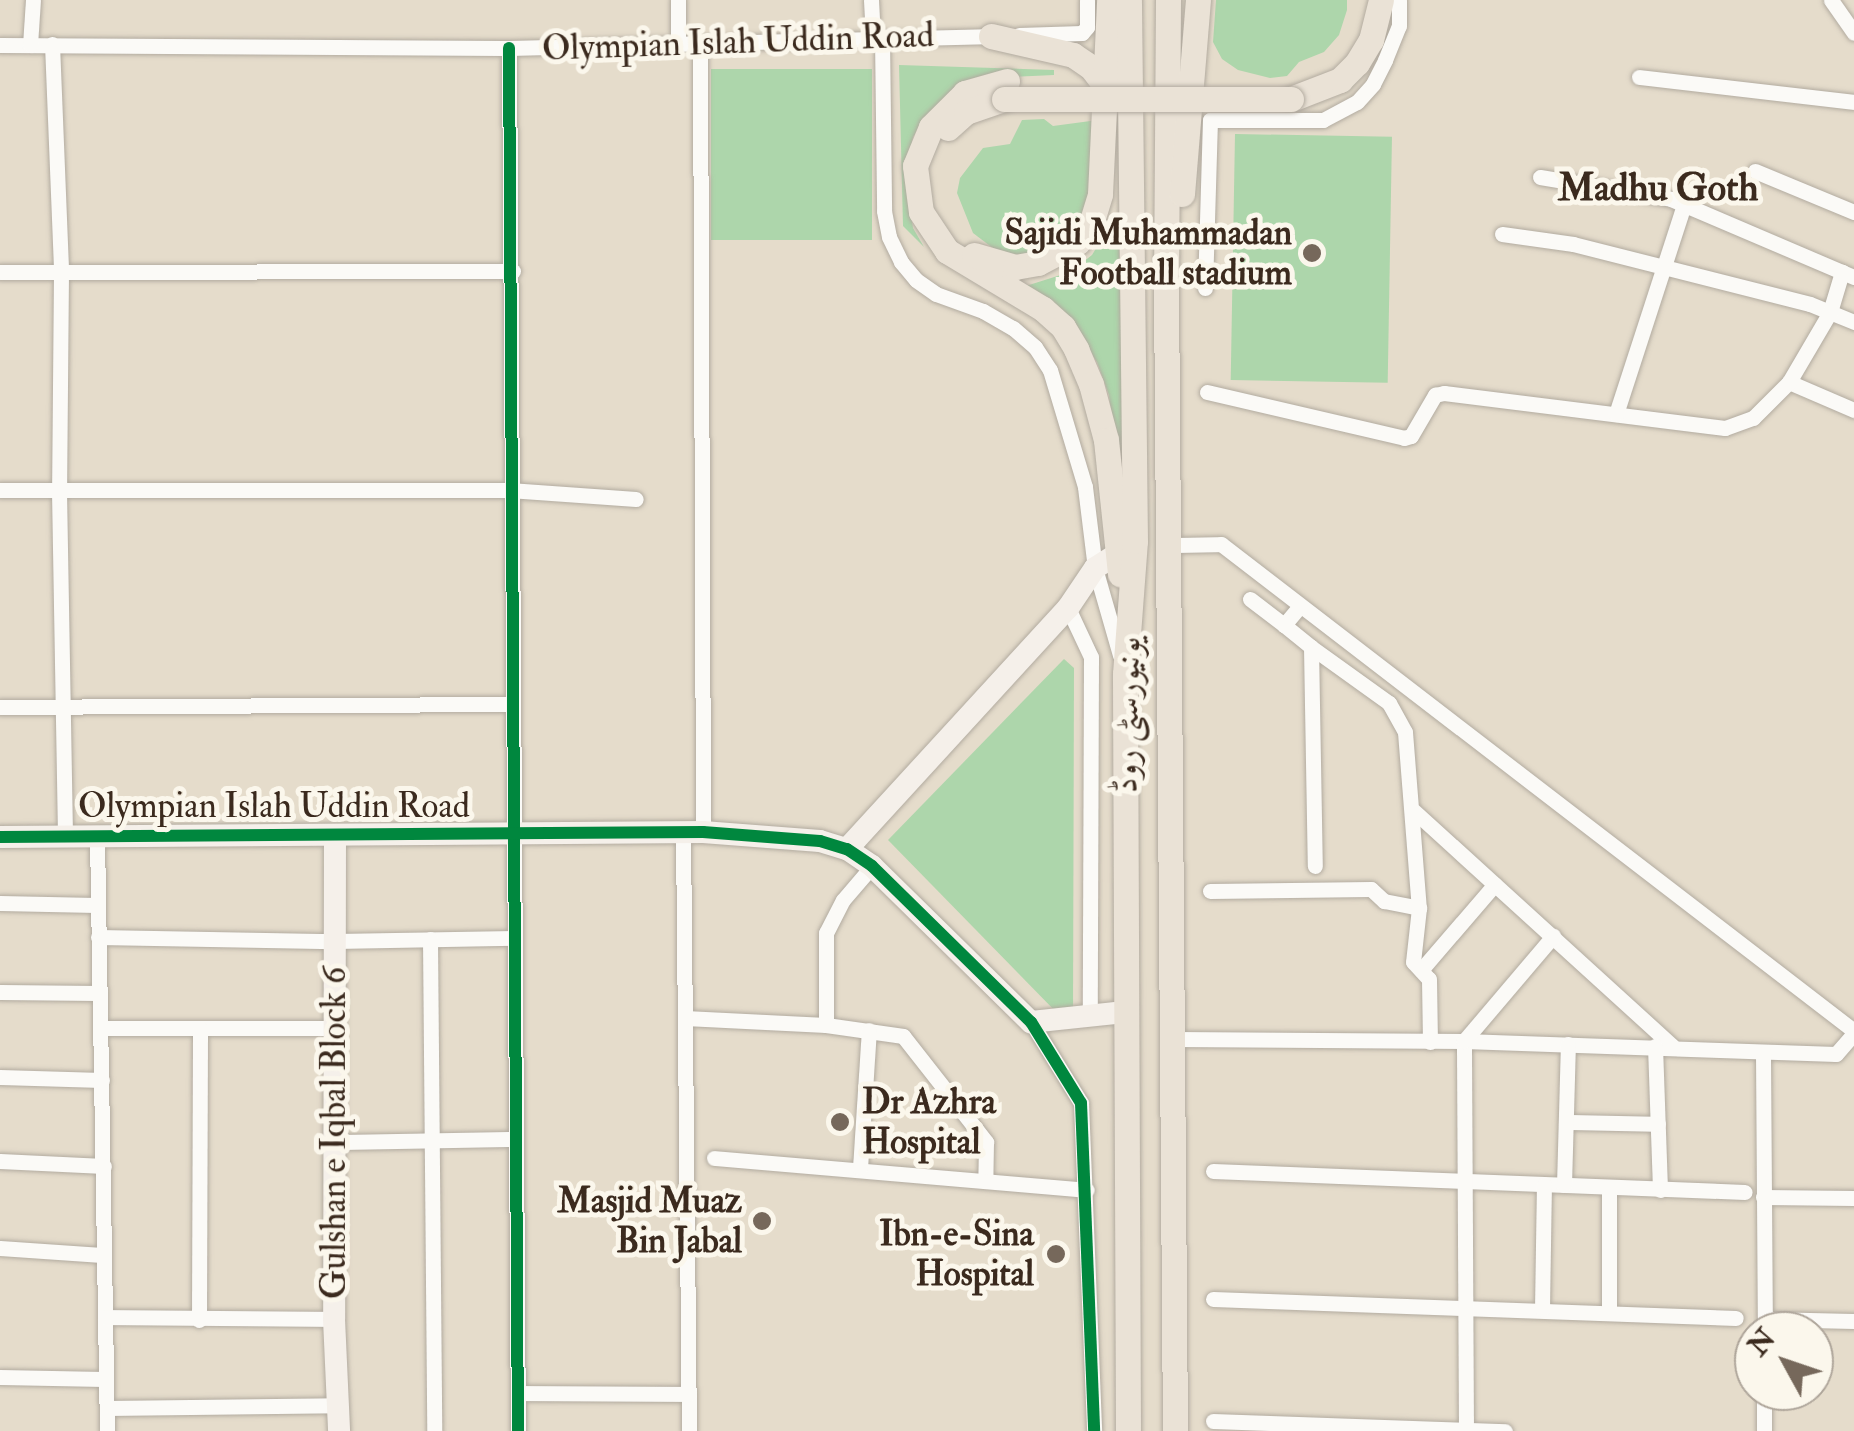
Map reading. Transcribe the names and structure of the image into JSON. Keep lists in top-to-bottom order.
{
  "streets": {
    "main road": ["یونیورسٹی روڈ"],
    "street": ["Olympian Islah Uddin Road", "Gulshan e Iqbal Block 6"]
  },
  "crossings": [
    ["Olympian Islah Uddin Road", "Gulshan e Iqbal Block 6"]
  ],
  "districts": ["Madhu Goth"],
  "places": [
    "Sajidi Muhammadan Football stadium",
    "Dr Azhra Hospital",
    "Masjid Muaz Bin Jabal",
    "Ibn-e-Sina Hospital"
  ],
  "north": "top left"
}
